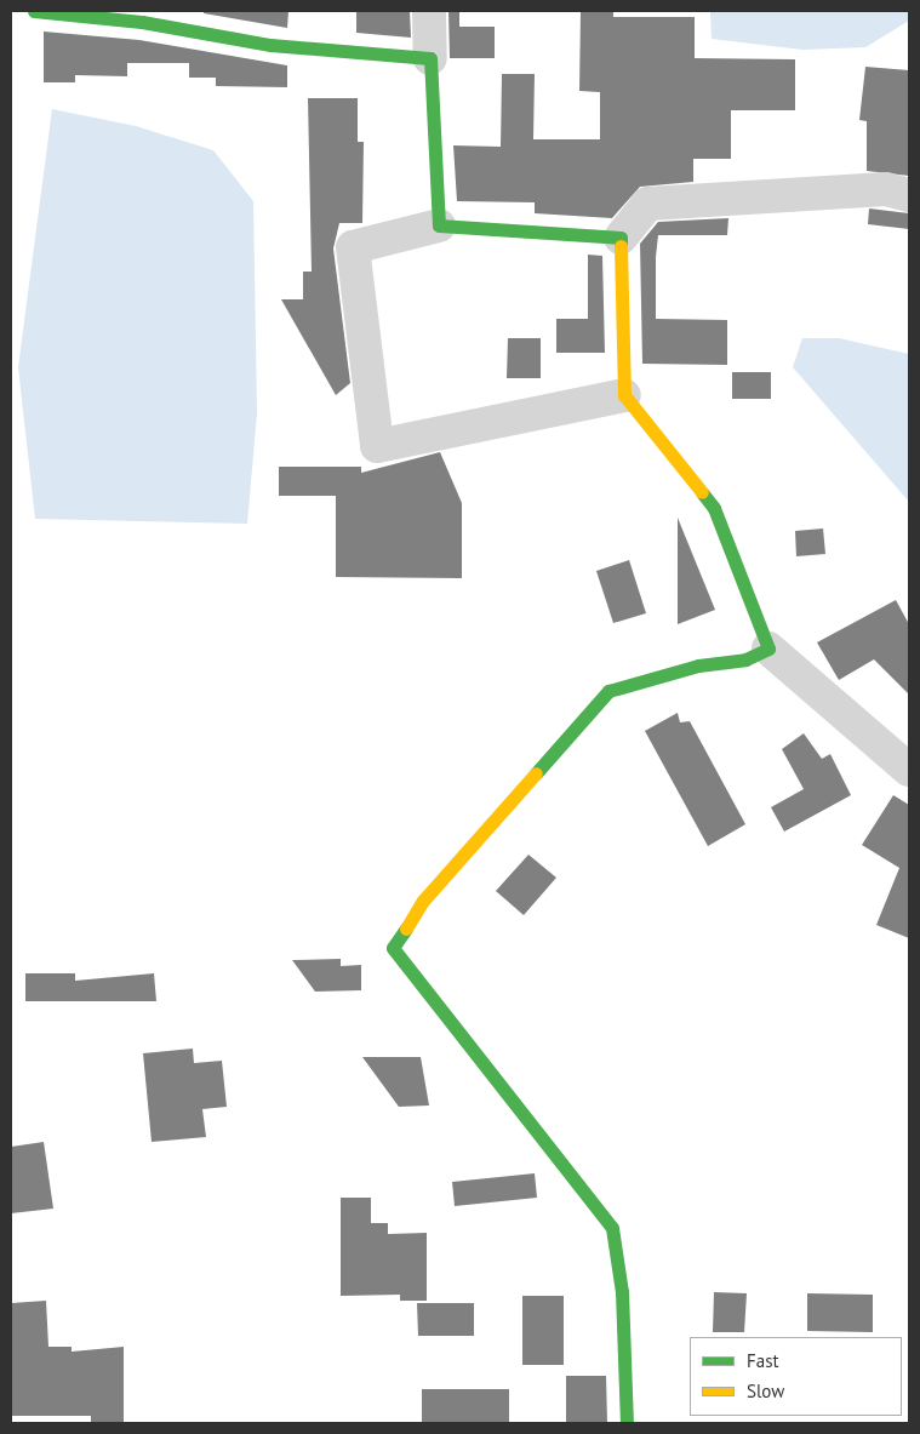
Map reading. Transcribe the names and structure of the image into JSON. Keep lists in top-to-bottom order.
{
  "legend": ["Fast", "Slow"]
}
